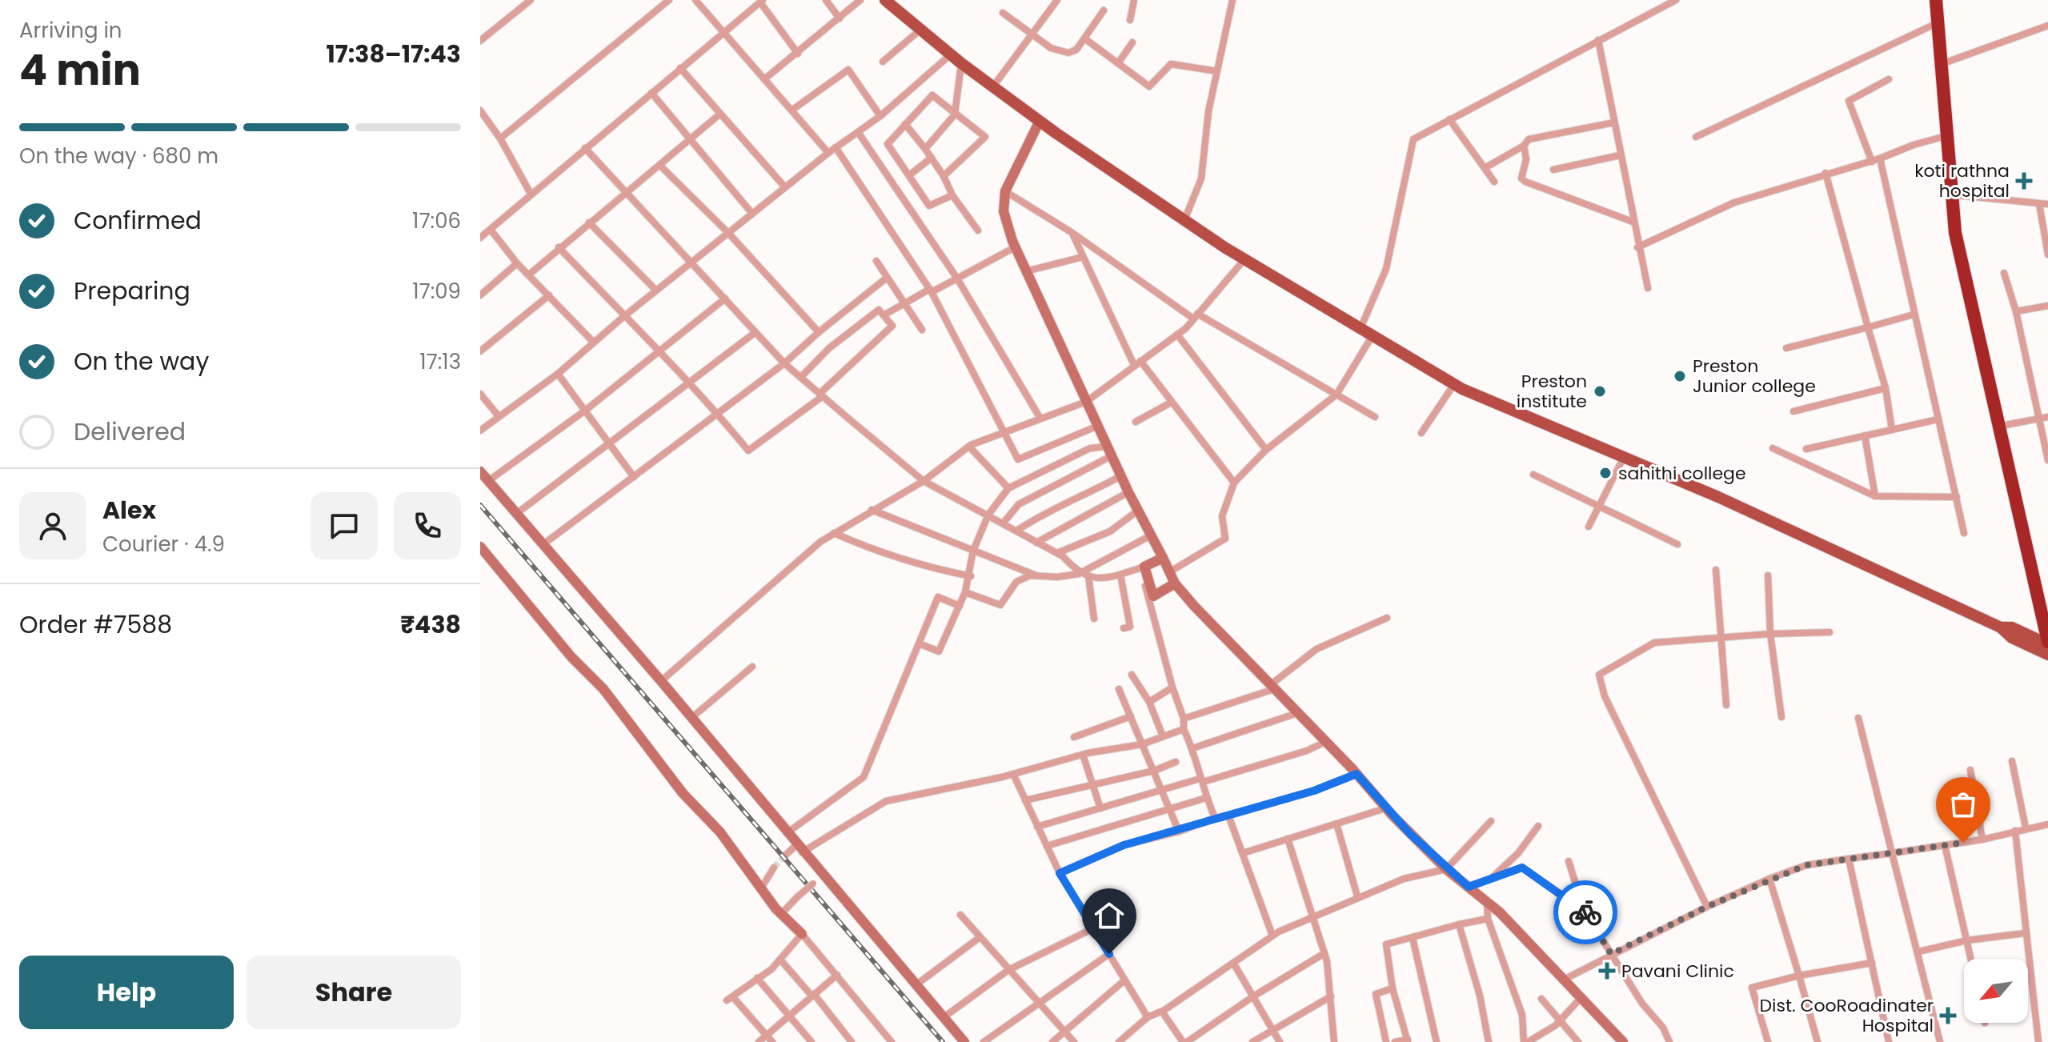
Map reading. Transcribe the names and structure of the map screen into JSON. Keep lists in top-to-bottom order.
{
  "places": {
    "health": ["koti rathna hospital", "Pavani Clinic", "Dist. CooRoadinater Hospital"],
    "other": ["Preston Junior college", "Preston institute", "sahithi college"]
  },
  "north": "bottom left",
  "page": {
    "heading": ["4 min", "Arriving in", "17:38–17:43"],
    "panel": [
      "Alex",
      "Courier · 4.9",
      "Order #7588",
      "₹438"
    ],
    "bar": "On the way · 680 m",
    "list": [
      ["Confirmed", "17:06"],
      ["Preparing", "17:09"],
      ["On the way", "17:13"],
      "Delivered"
    ],
    "buttons": ["Help", "Share"]
  }
}
